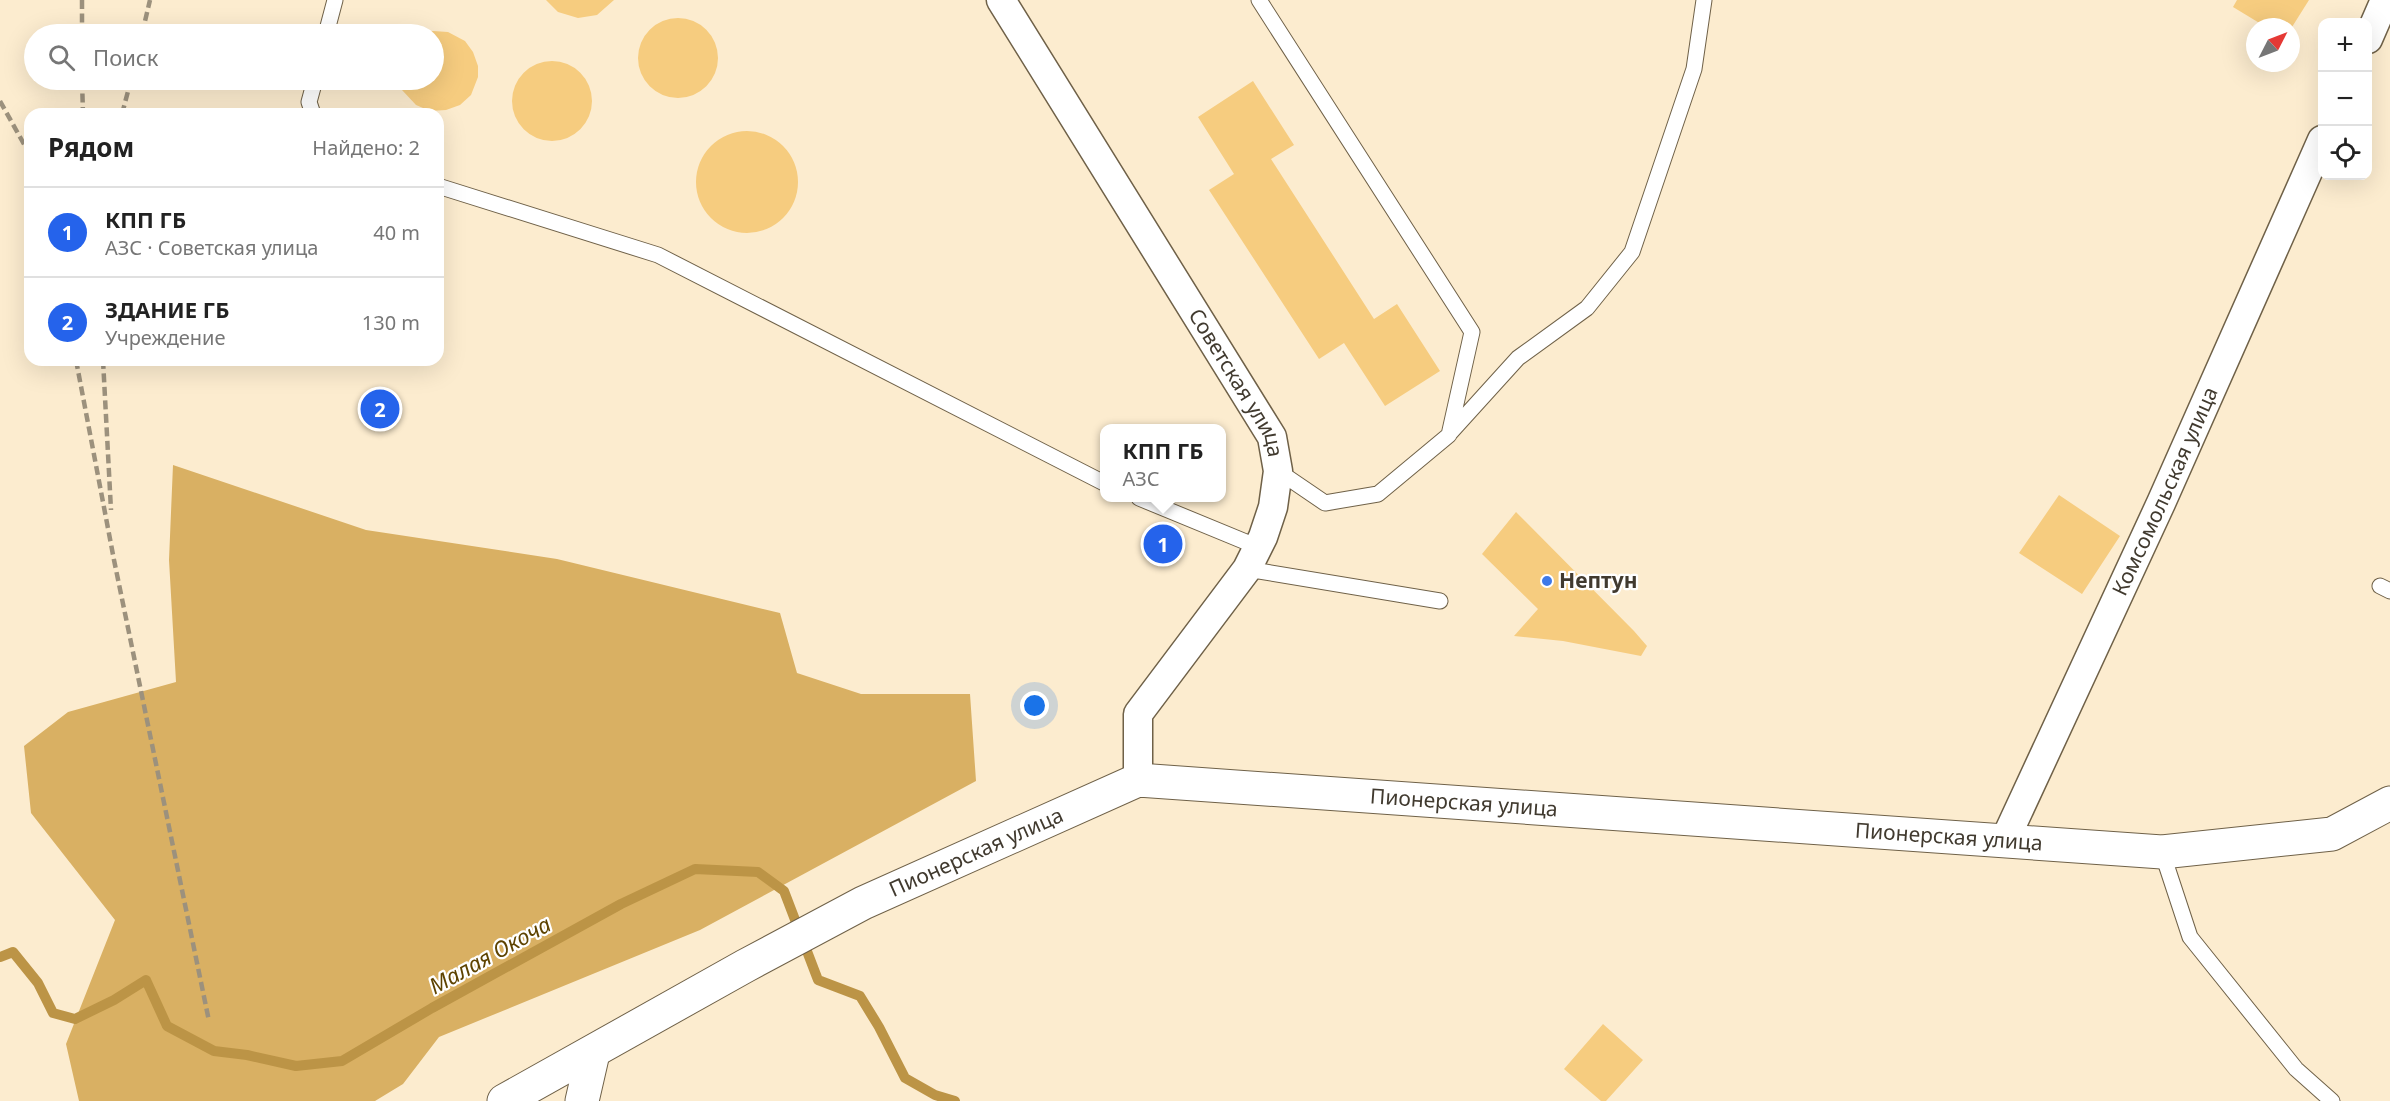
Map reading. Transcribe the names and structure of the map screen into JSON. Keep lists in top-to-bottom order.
{
  "streets": {
    "main road": ["Пионерская улица"],
    "street": ["Советская улица", "Комсомольская улица"]
  },
  "crossings": [
    ["Советская улица", "Пионерская улица"],
    ["Комсомольская улица", "Пионерская улица"]
  ],
  "water": ["Малая Окоча"],
  "places": ["Нептун"],
  "north": "top right",
  "page": {
    "map_buttons": ["+", "−"],
    "search": "Поиск",
    "heading": ["Рядом", "Найдено: 2"],
    "list": [
      {
        "mark": "1",
        "name": "КПП ГБ",
        "note": "АЗС · Советская улица",
        "value": "40 m"
      },
      {
        "mark": "2",
        "name": "ЗДАНИЕ ГБ",
        "note": "Учреждение",
        "value": "130 m"
      }
    ],
    "pins": ["2", "1"],
    "popup": ["КПП ГБ", "АЗС"]
  }
}
